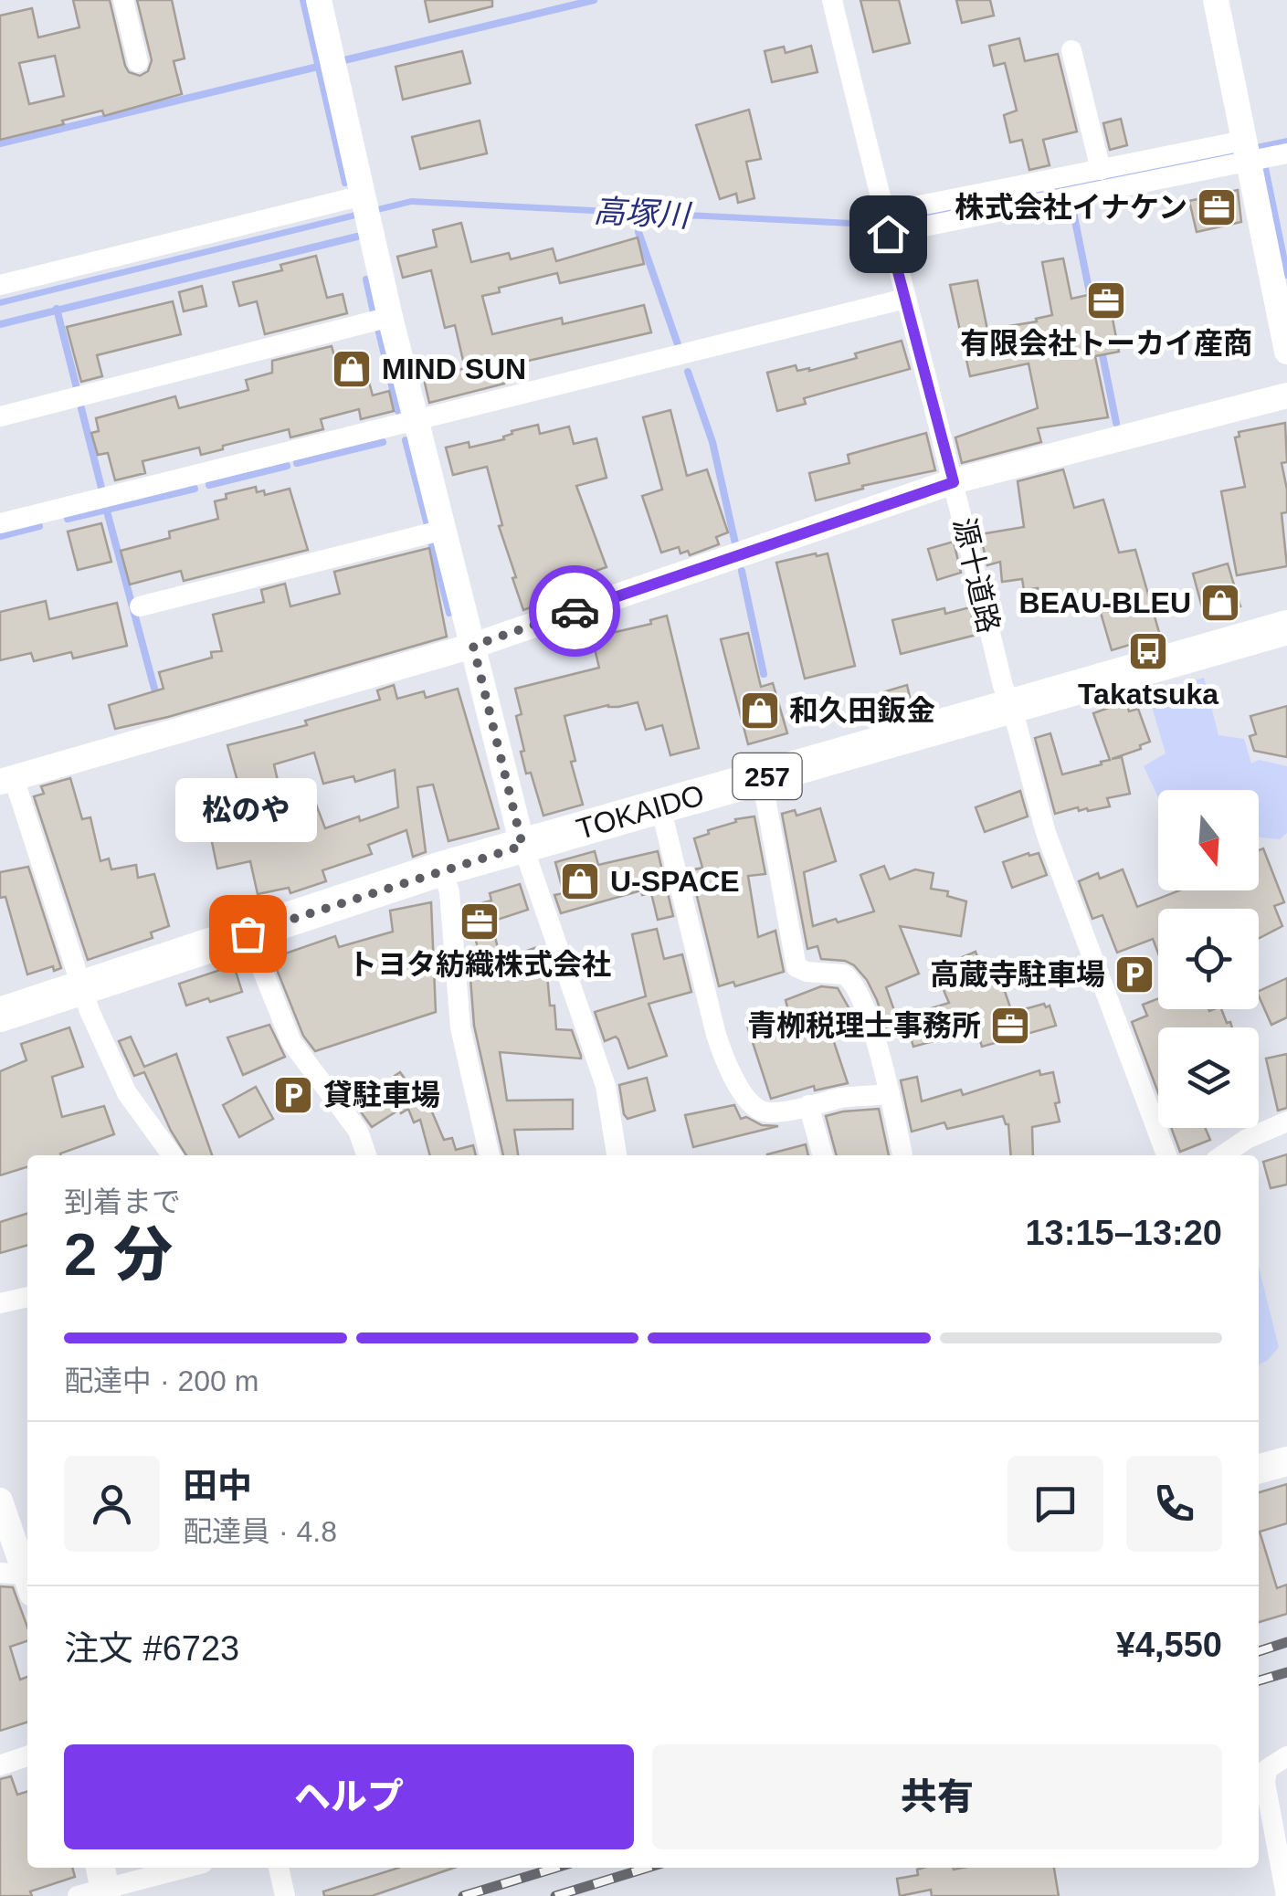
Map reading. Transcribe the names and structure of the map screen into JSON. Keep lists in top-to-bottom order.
{
  "streets": {
    "highway": ["257", "TOKAIDO"],
    "street": ["源十道路"]
  },
  "crossings": [
    ["源十道路", "TOKAIDO"]
  ],
  "water": ["高塚川"],
  "places": {
    "office": [
      "株式会社イナケン",
      "有限会社トーカイ産商",
      "トヨタ紡織株式会社",
      "青栁税理士事務所"
    ],
    "shop": [
      "MIND SUN",
      "BEAU-BLEU",
      "和久田鈑金",
      "U-SPACE"
    ],
    "bus stop": ["Takatsuka"],
    "other": ["松のや"],
    "parking": ["高蔵寺駐車場", "貸駐車場"]
  },
  "north": "bottom",
  "page": {
    "bubble": "松のや",
    "heading": ["2 分", "到着まで", "13:15–13:20"],
    "panel": [
      "田中",
      "配達員 · 4.8",
      "注文 #6723",
      "¥4,550"
    ],
    "bar": "配達中 · 200 m",
    "buttons": ["ヘルプ", "共有"]
  }
}
